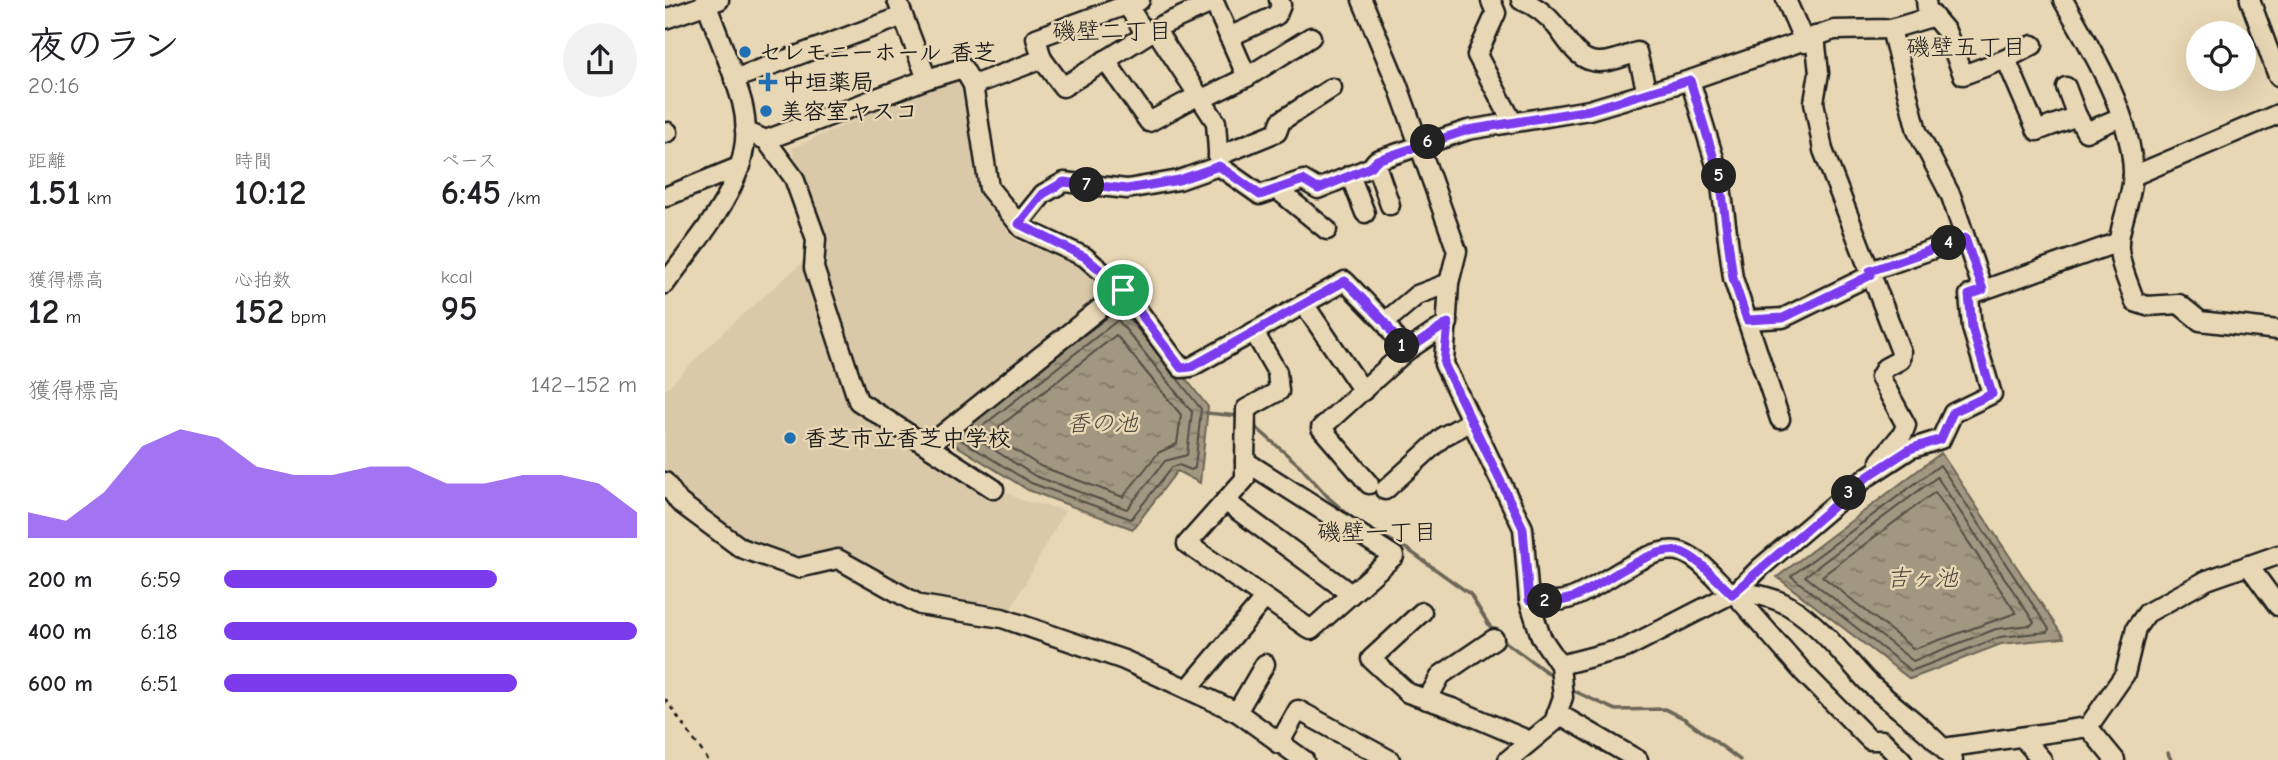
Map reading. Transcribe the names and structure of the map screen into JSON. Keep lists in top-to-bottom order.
{
  "districts": ["磯壁二丁目", "磯壁五丁目", "磯壁一丁目"],
  "water": ["香の池", "吉ヶ池"],
  "places": {
    "other": ["セレモニーホール 香芝", "美容室ヤスコ", "香芝市立香芝中学校"],
    "health": ["中垣薬局"]
  },
  "page": {
    "heading": ["夜のラン", "20:16"],
    "stats": [
      ["距離", "1.51 km"],
      ["時間", "10:12"],
      ["ペース", "6:45 /km"],
      ["獲得標高", "12 m"],
      ["心拍数", "152 bpm"],
      ["kcal", "95"]
    ],
    "pins": [
      "6",
      "5",
      "7",
      "4",
      "1",
      "3",
      "2"
    ],
    "chart": ["獲得標高", "142–152 m"],
    "list": [
      {
        "name": "200 m",
        "note": "6:59"
      },
      {
        "name": "400 m",
        "note": "6:18"
      },
      {
        "name": "600 m",
        "note": "6:51"
      }
    ]
  }
}
